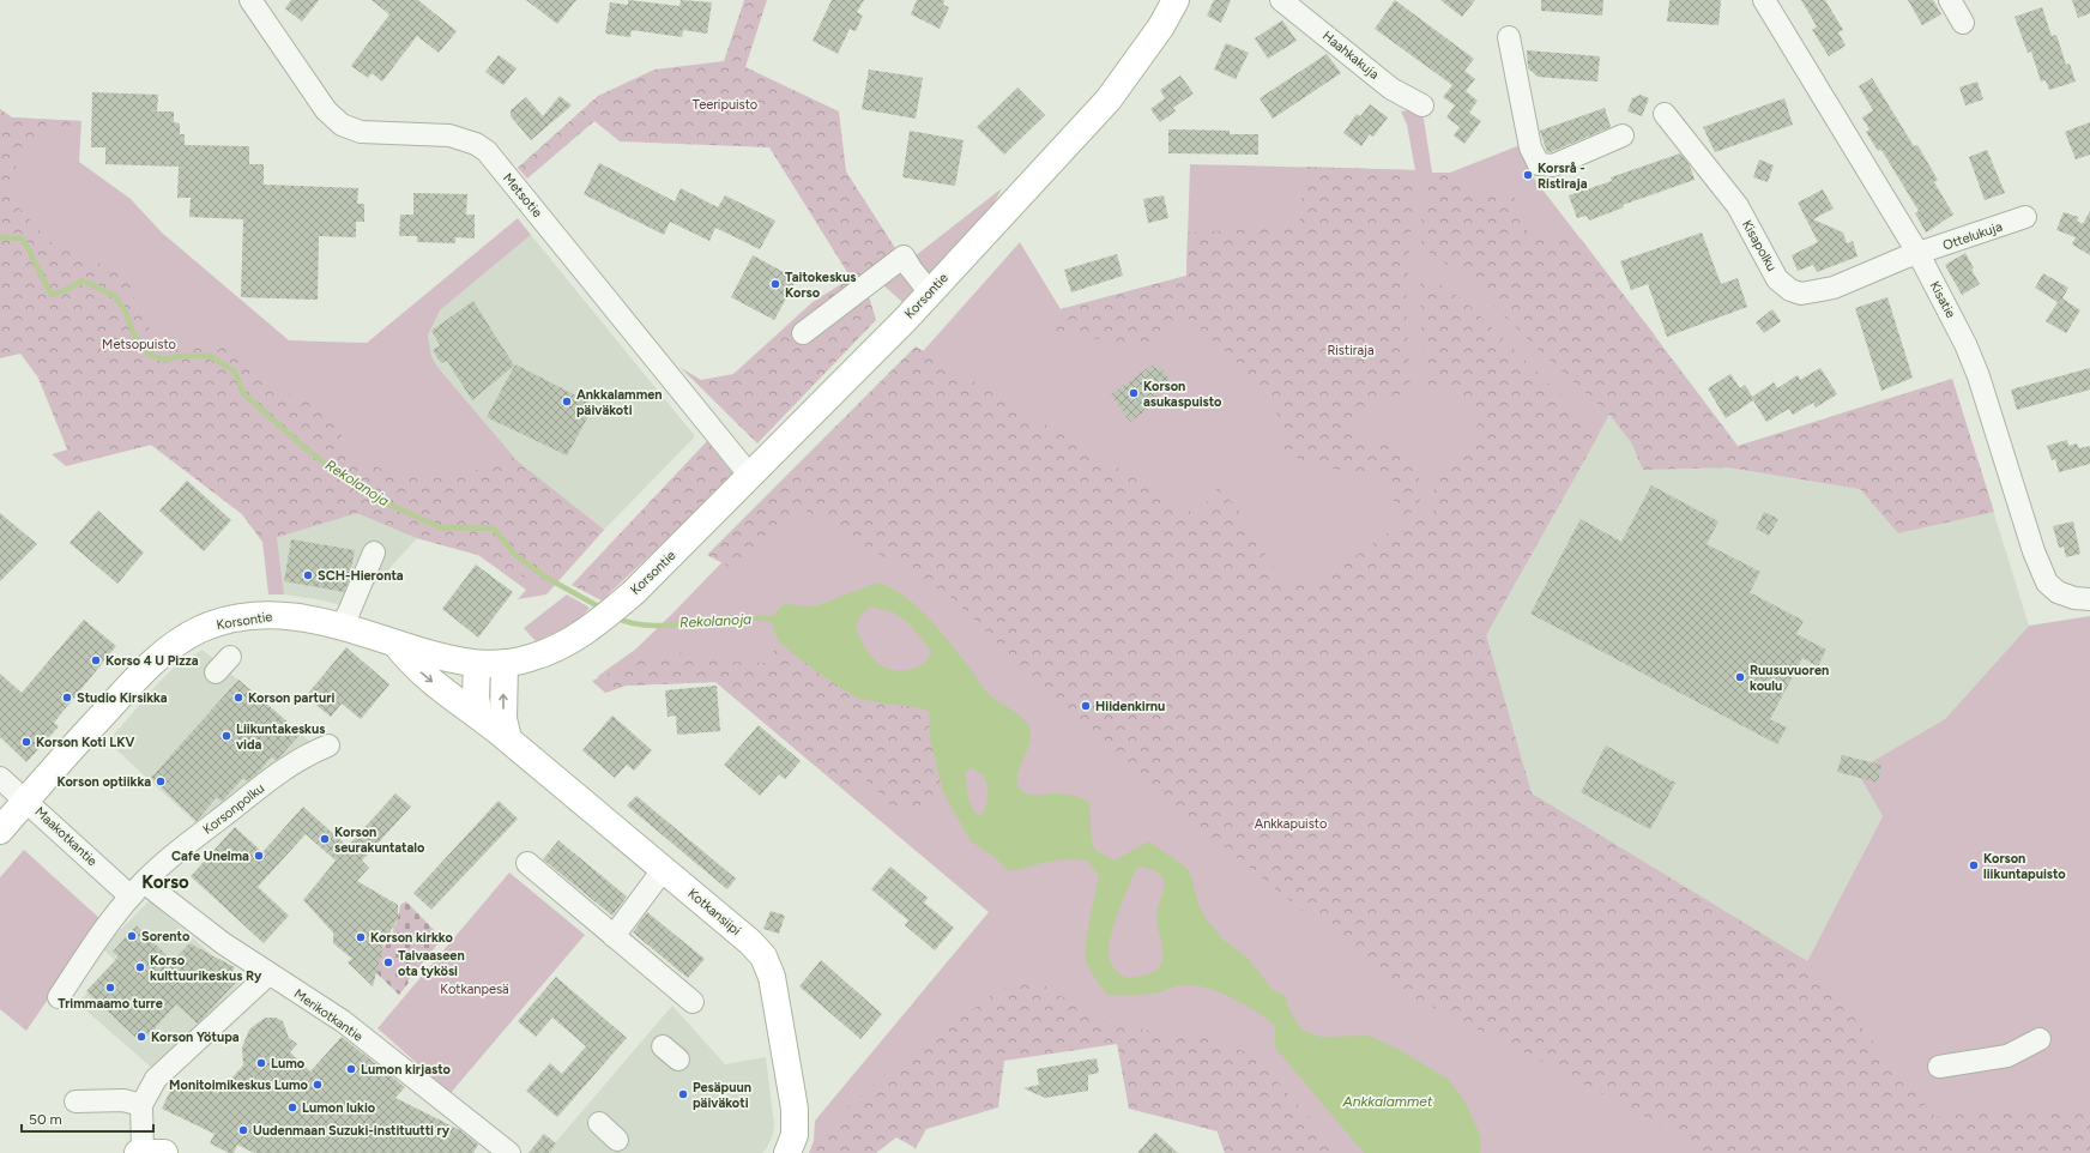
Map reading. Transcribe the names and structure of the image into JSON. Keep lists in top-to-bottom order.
{
  "streets": {
    "main road": ["Korsontie", "Kotkansiipi"],
    "street": [
      "Haahkakuja",
      "Metsotie",
      "Ottelukuja",
      "Kisapolku",
      "Kisatie",
      "Korsonpolku",
      "Maakotkantie",
      "Merikotkantie"
    ]
  },
  "crossings": [
    ["Metsotie", "Korsontie"],
    ["Ottelukuja", "Kisapolku"],
    ["Ottelukuja", "Kisatie"],
    ["Kisapolku", "Kisatie"],
    ["Korsontie", "Maakotkantie"],
    ["Korsontie", "Kotkansiipi"],
    ["Korsonpolku", "Maakotkantie"],
    ["Korsonpolku", "Merikotkantie"],
    ["Maakotkantie", "Merikotkantie"]
  ],
  "districts": ["Korso"],
  "water": ["Rekolanoja", "Ankkalammet"],
  "parks": [
    "Teeripuisto",
    "Metsopuisto",
    "Ristiraja",
    "Ankkapuisto",
    "Kotkanpesä"
  ],
  "places": [
    "Korsrå - Ristiraja",
    "Taitokeskus Korso",
    "Korson asukaspuisto",
    "Ankkalammen päiväkoti",
    "SCH-Hieronta",
    "Korso 4 U Pizza",
    "Ruusuvuoren koulu",
    "Studio Kirsikka",
    "Korson parturi",
    "Hiidenkirnu",
    "Liikuntakeskus vida",
    "Korson Koti LKV",
    "Korson optiikka",
    "Korson seurakuntatalo",
    "Cafe Unelma",
    "Korson liikuntapuisto",
    "Sorento",
    "Korson kirkko",
    "Taivaaseen ota tykösi",
    "Korso kulttuurikeskus Ry",
    "Trimmaamo turre",
    "Korson Yötupa",
    "Lumo",
    "Lumon kirjasto",
    "Monitoimikeskus Lumo",
    "Pesäpuun päiväkoti",
    "Lumon lukio",
    "Uudenmaan Suzuki-instituutti ry"
  ],
  "scale_bar": "50 m"
}
